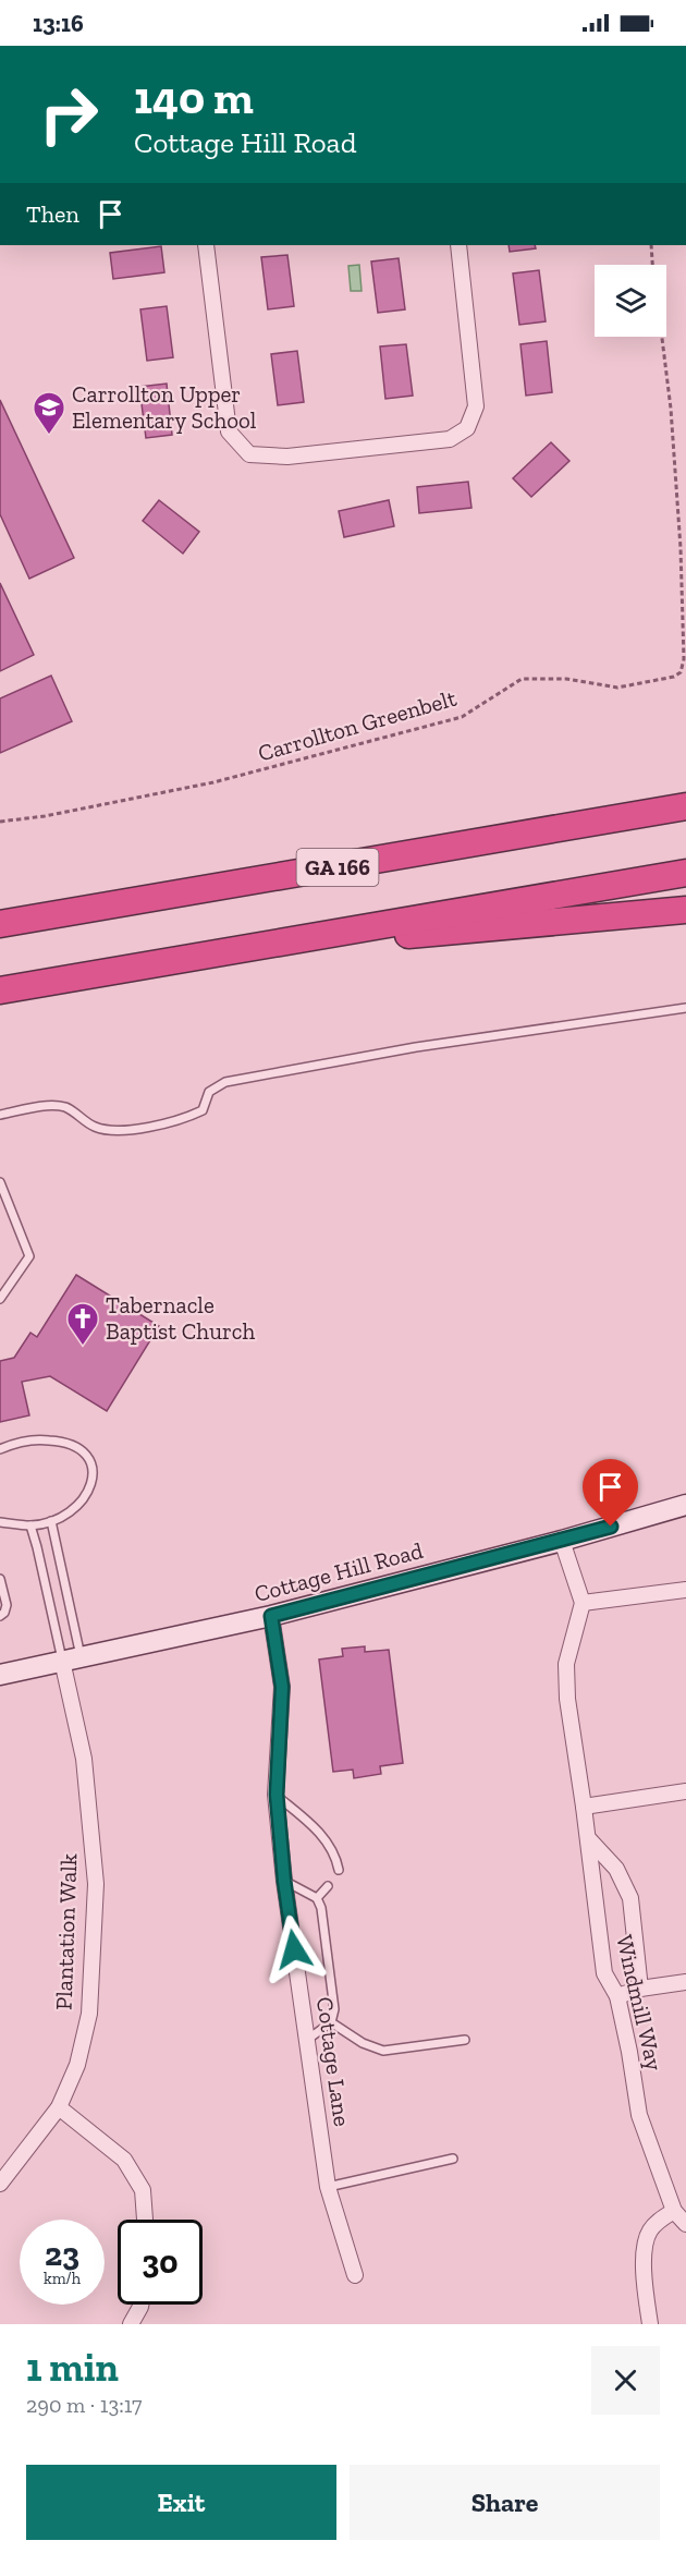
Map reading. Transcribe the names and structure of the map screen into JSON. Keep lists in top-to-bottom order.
{
  "streets": {
    "highway": ["GA 166"],
    "street": [
      "Cottage Hill Road",
      "Plantation Walk",
      "Windmill Way",
      "Cottage Lane"
    ],
    "path": ["Carrollton Greenbelt"]
  },
  "crossings": [
    ["Cottage Hill Road", "Plantation Walk"],
    ["Cottage Hill Road", "Cottage Lane"]
  ],
  "places": {
    "school or university": ["Carrollton Upper Elementary School"],
    "church": ["Tabernacle Baptist Church"]
  },
  "page": {
    "status": "13:16",
    "turn": ["140 m", "Cottage Hill Road"],
    "then": "Then",
    "speed": "23 km/h",
    "limit": "30",
    "heading": ["1 min", "290 m · 13:17"],
    "buttons": ["Exit", "Share"]
  }
}
